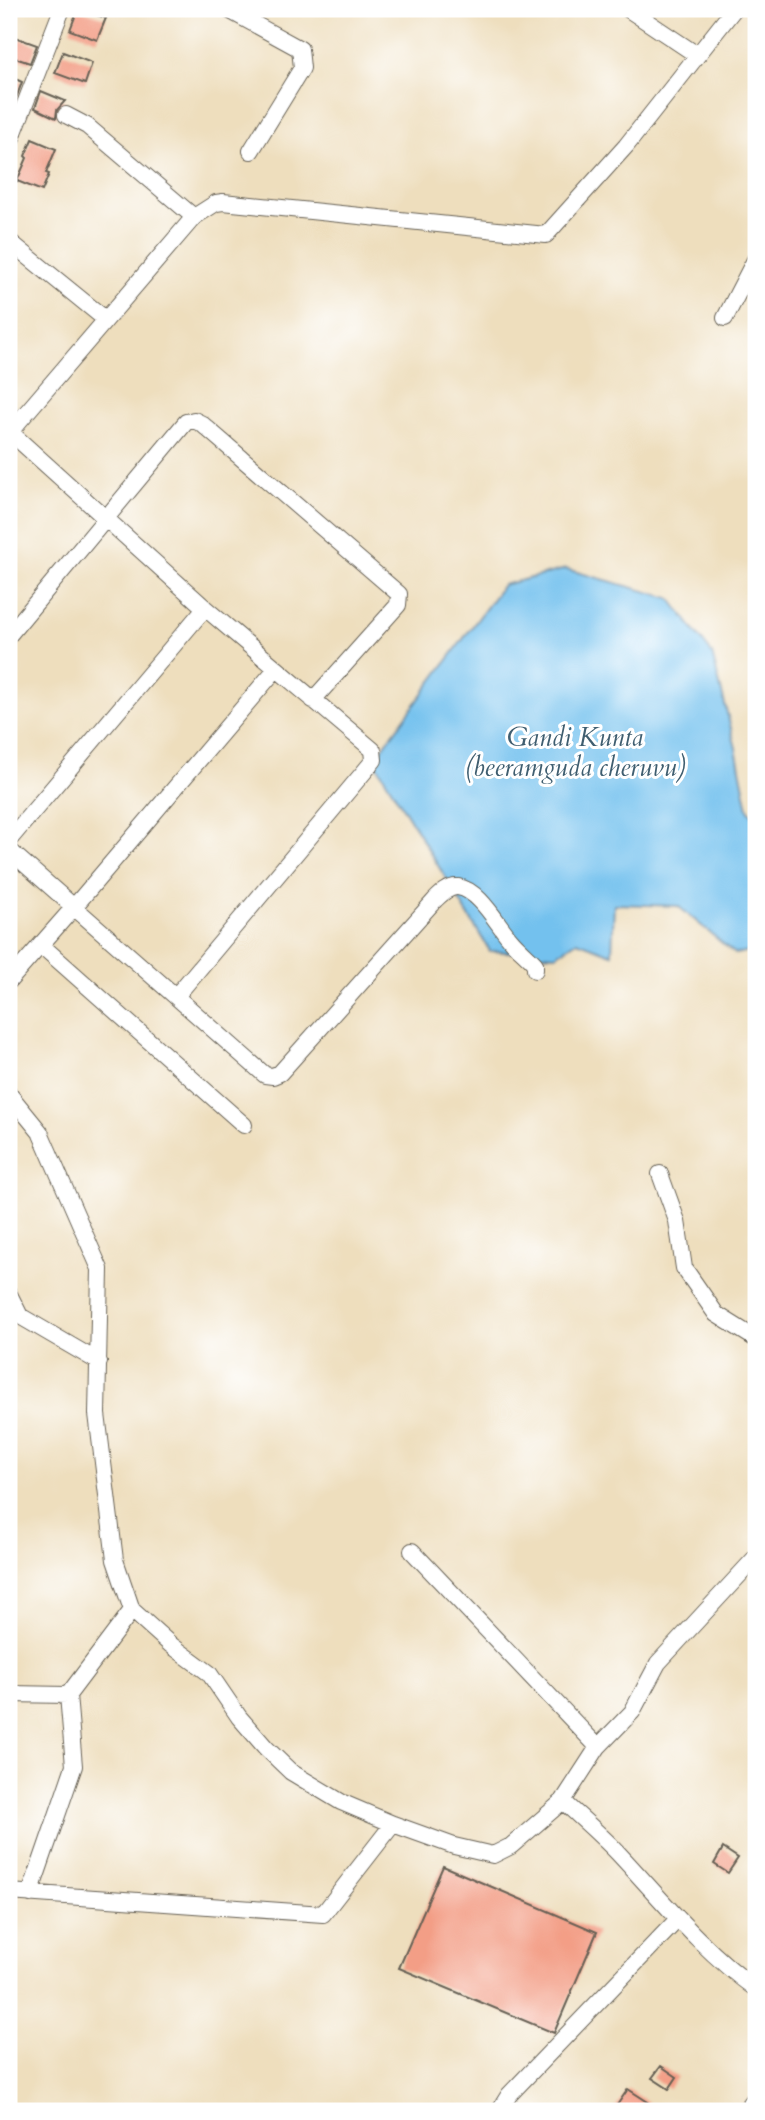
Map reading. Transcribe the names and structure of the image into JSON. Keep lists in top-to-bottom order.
{
  "water": ["Gandi Kunta (beeramguda cheruvu)"]
}
